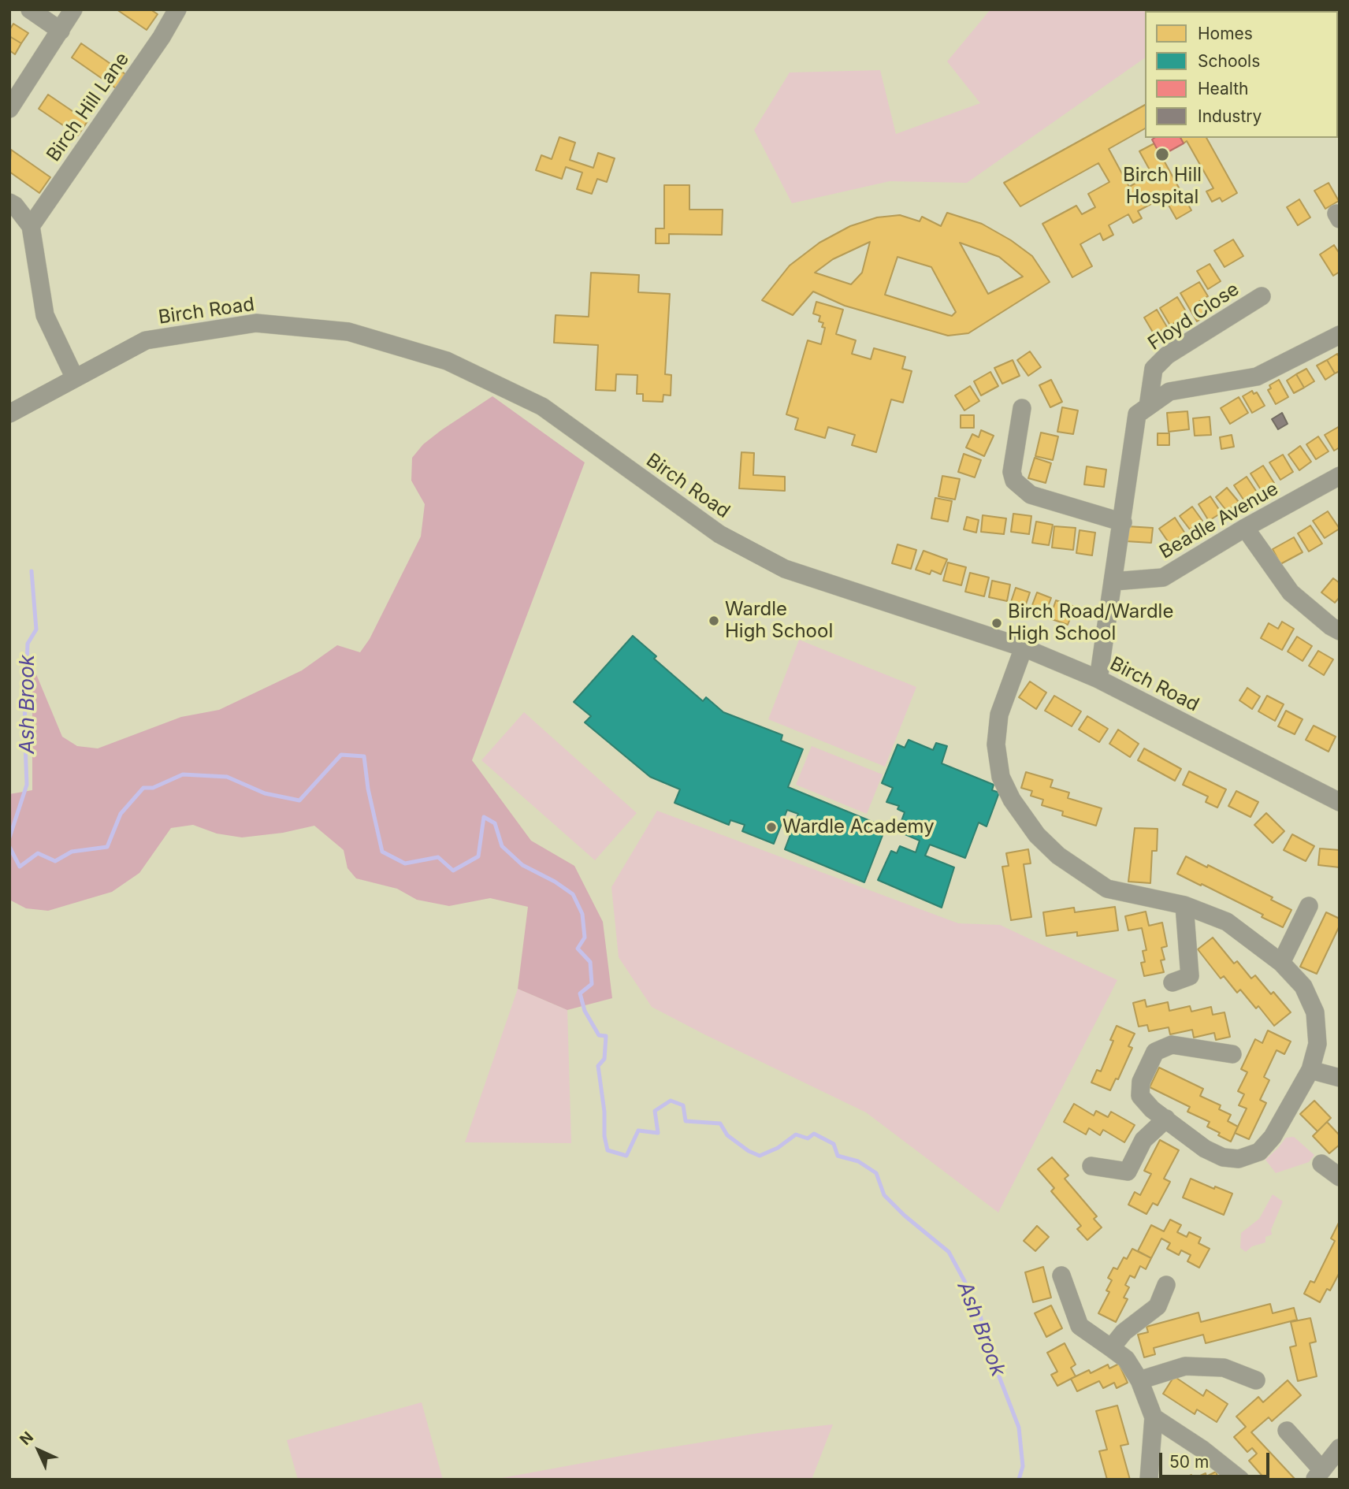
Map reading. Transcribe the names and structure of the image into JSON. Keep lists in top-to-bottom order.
{
  "streets": {
    "street": [
      "Birch Hill Lane",
      "Birch Road",
      "Floyd Close",
      "Beadle Avenue"
    ]
  },
  "crossings": [
    ["Birch Road", "Floyd Close"],
    ["Floyd Close", "Beadle Avenue"]
  ],
  "water": ["Ash Brook"],
  "places": [
    "Birch Hill Hospital",
    "Wardle High School",
    "Birch Road/Wardle High School",
    "Wardle Academy"
  ],
  "legend": [
    "Homes",
    "Schools",
    "Health",
    "Industry"
  ],
  "scale_bar": "50 m",
  "north": "top left"
}
